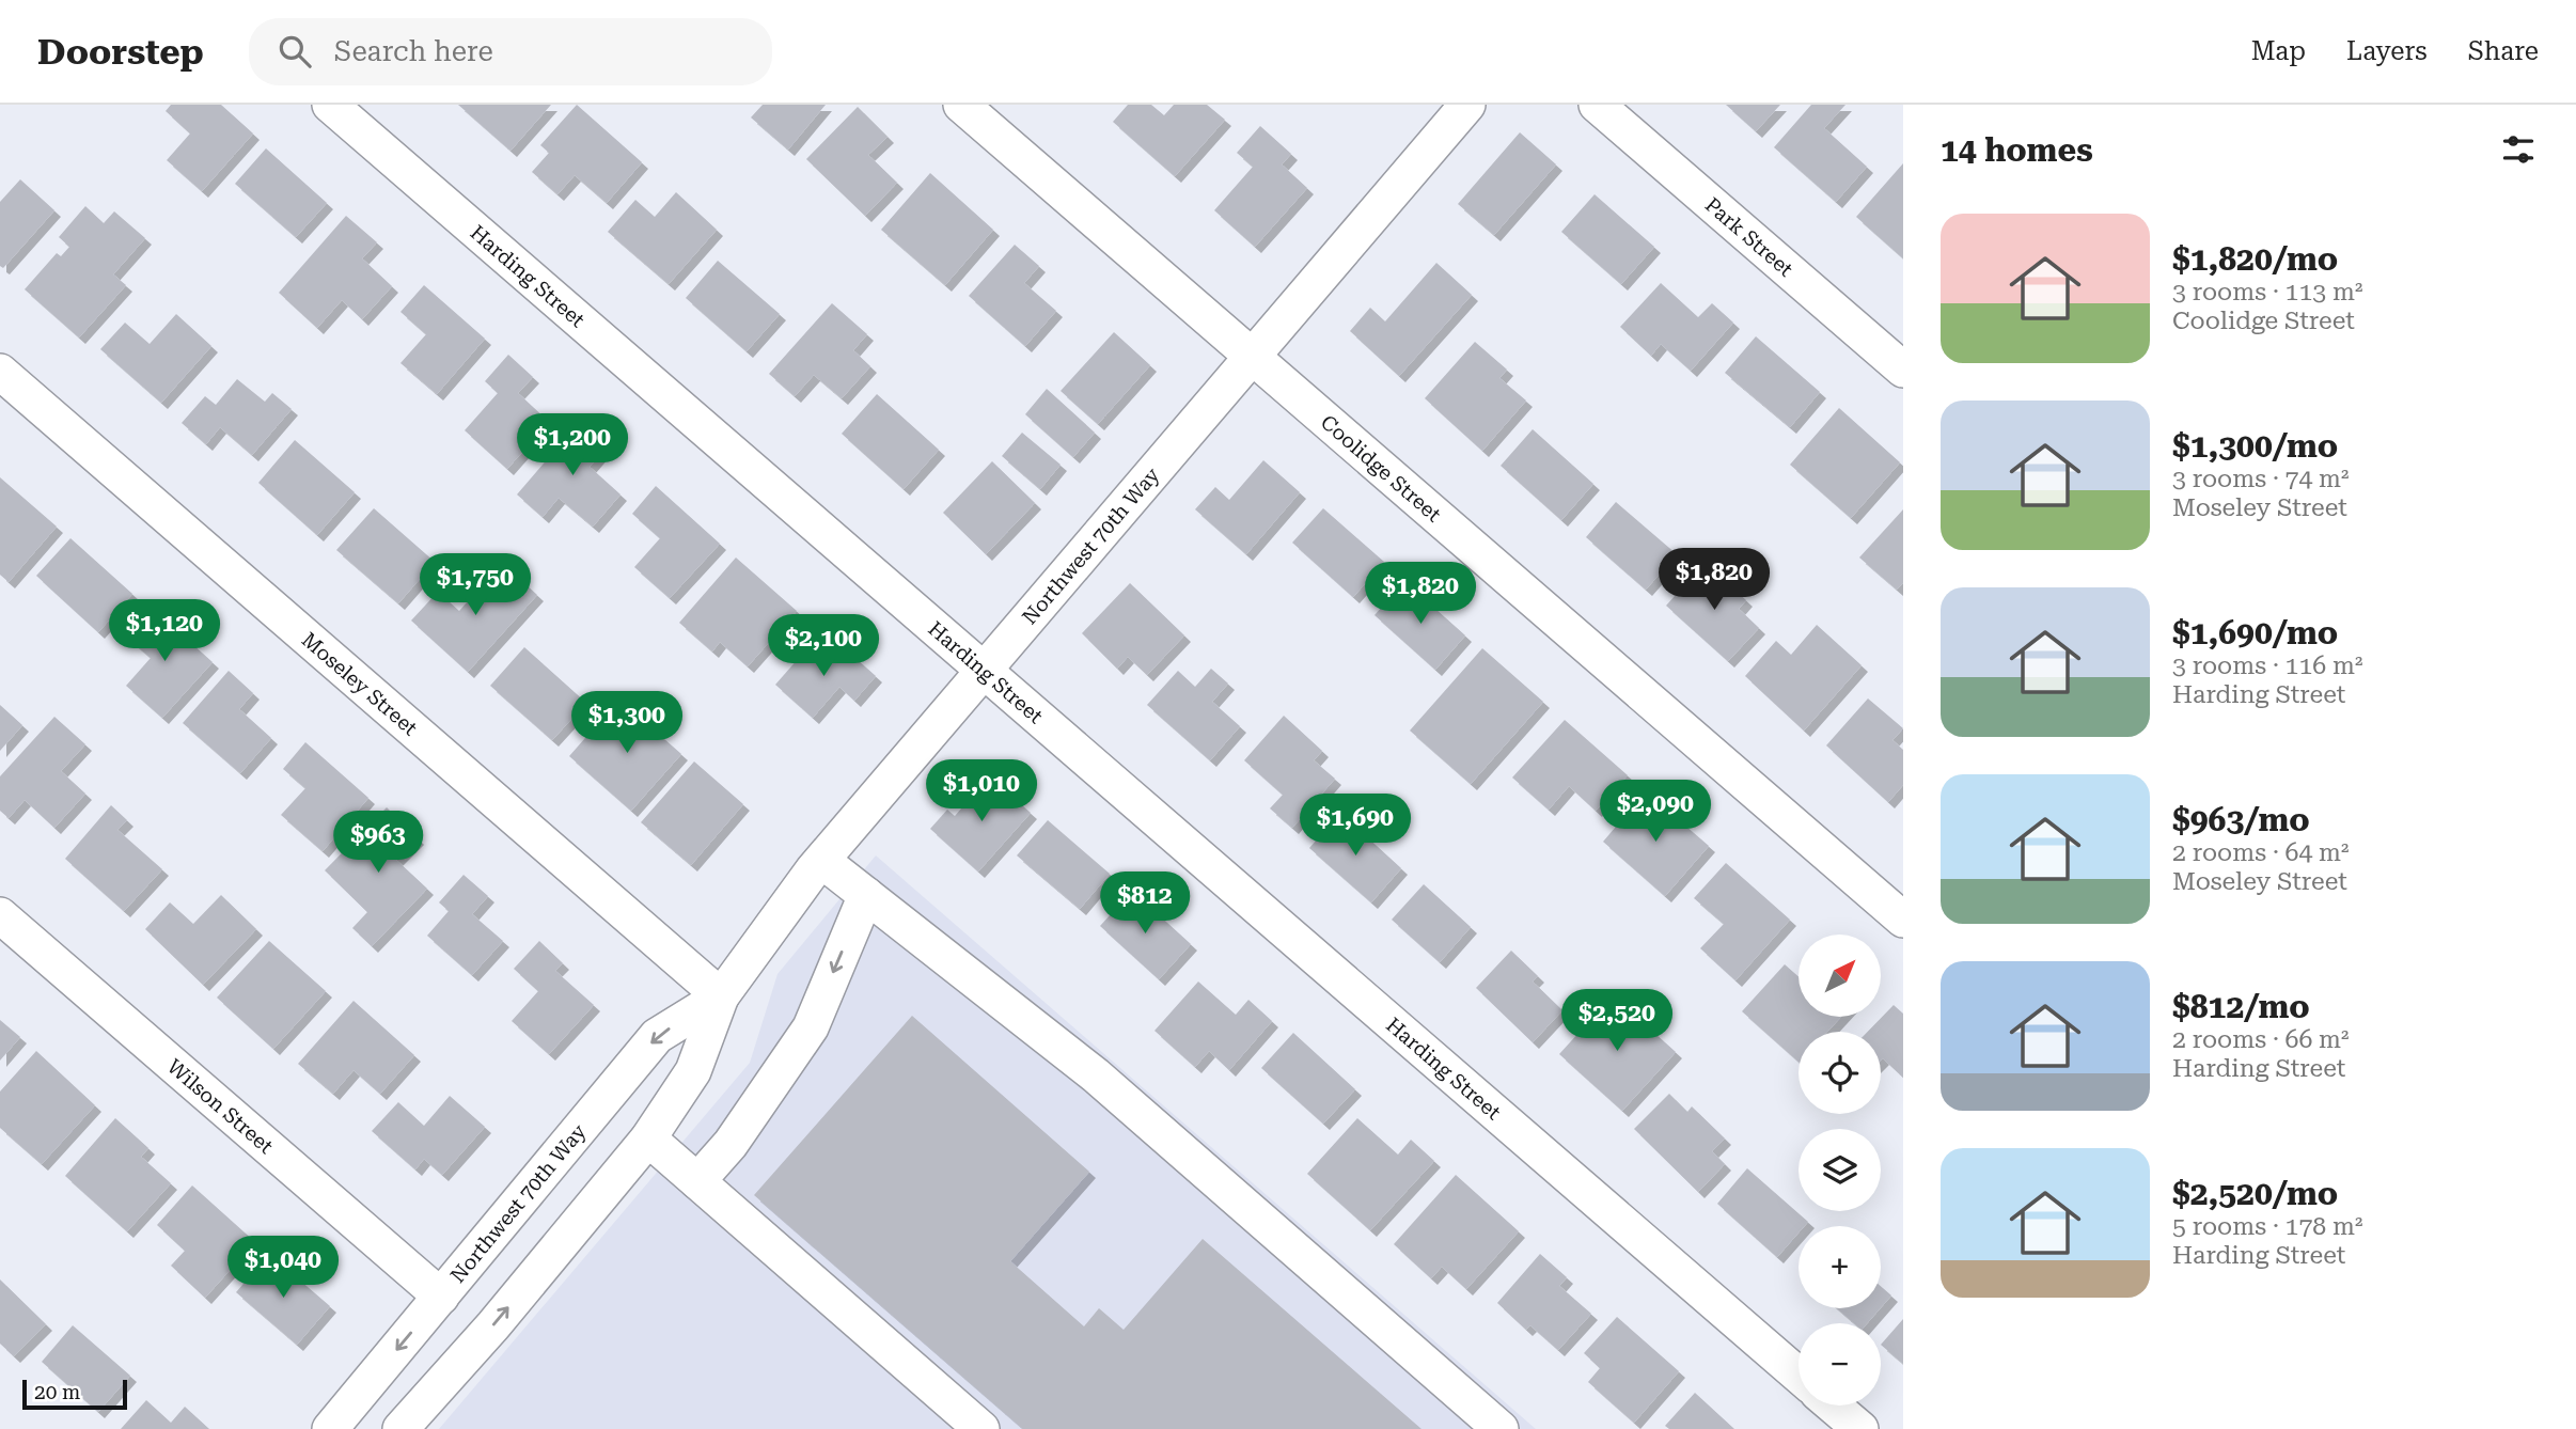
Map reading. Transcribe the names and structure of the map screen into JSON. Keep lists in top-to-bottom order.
{
  "streets": {
    "street": [
      "Park Street",
      "Harding Street",
      "Coolidge Street",
      "Northwest 70th Way",
      "Moseley Street",
      "Wilson Street"
    ]
  },
  "crossings": [
    ["Harding Street", "Northwest 70th Way"],
    ["Coolidge Street", "Northwest 70th Way"],
    ["Northwest 70th Way", "Moseley Street"],
    ["Northwest 70th Way", "Wilson Street"]
  ],
  "scale_bar": "20 m",
  "north": "top right",
  "page": {
    "header": "Doorstep",
    "search": "Search here",
    "nav": ["Map", "Layers", "Share"],
    "heading": "14 homes",
    "list": [
      {
        "name": "$1,820/mo",
        "note": "3 rooms · 113 m² · Coolidge Street"
      },
      {
        "name": "$1,300/mo",
        "note": "3 rooms · 74 m² · Moseley Street"
      },
      {
        "name": "$1,690/mo",
        "note": "3 rooms · 116 m² · Harding Street"
      },
      {
        "name": "$963/mo",
        "note": "2 rooms · 64 m² · Moseley Street"
      },
      {
        "name": "$812/mo",
        "note": "2 rooms · 66 m² · Harding Street"
      },
      {
        "name": "$2,520/mo",
        "note": "5 rooms · 178 m² · Harding Street"
      }
    ],
    "price": [
      "$1,200",
      "$1,820",
      "$1,750",
      "$1,820",
      "$1,120",
      "$2,100",
      "$1,300",
      "$1,010",
      "$2,090",
      "$1,690",
      "$963",
      "$812",
      "$2,520",
      "$1,040"
    ],
    "map_buttons": ["+", "−"],
    "scale": "20 m"
  }
}
